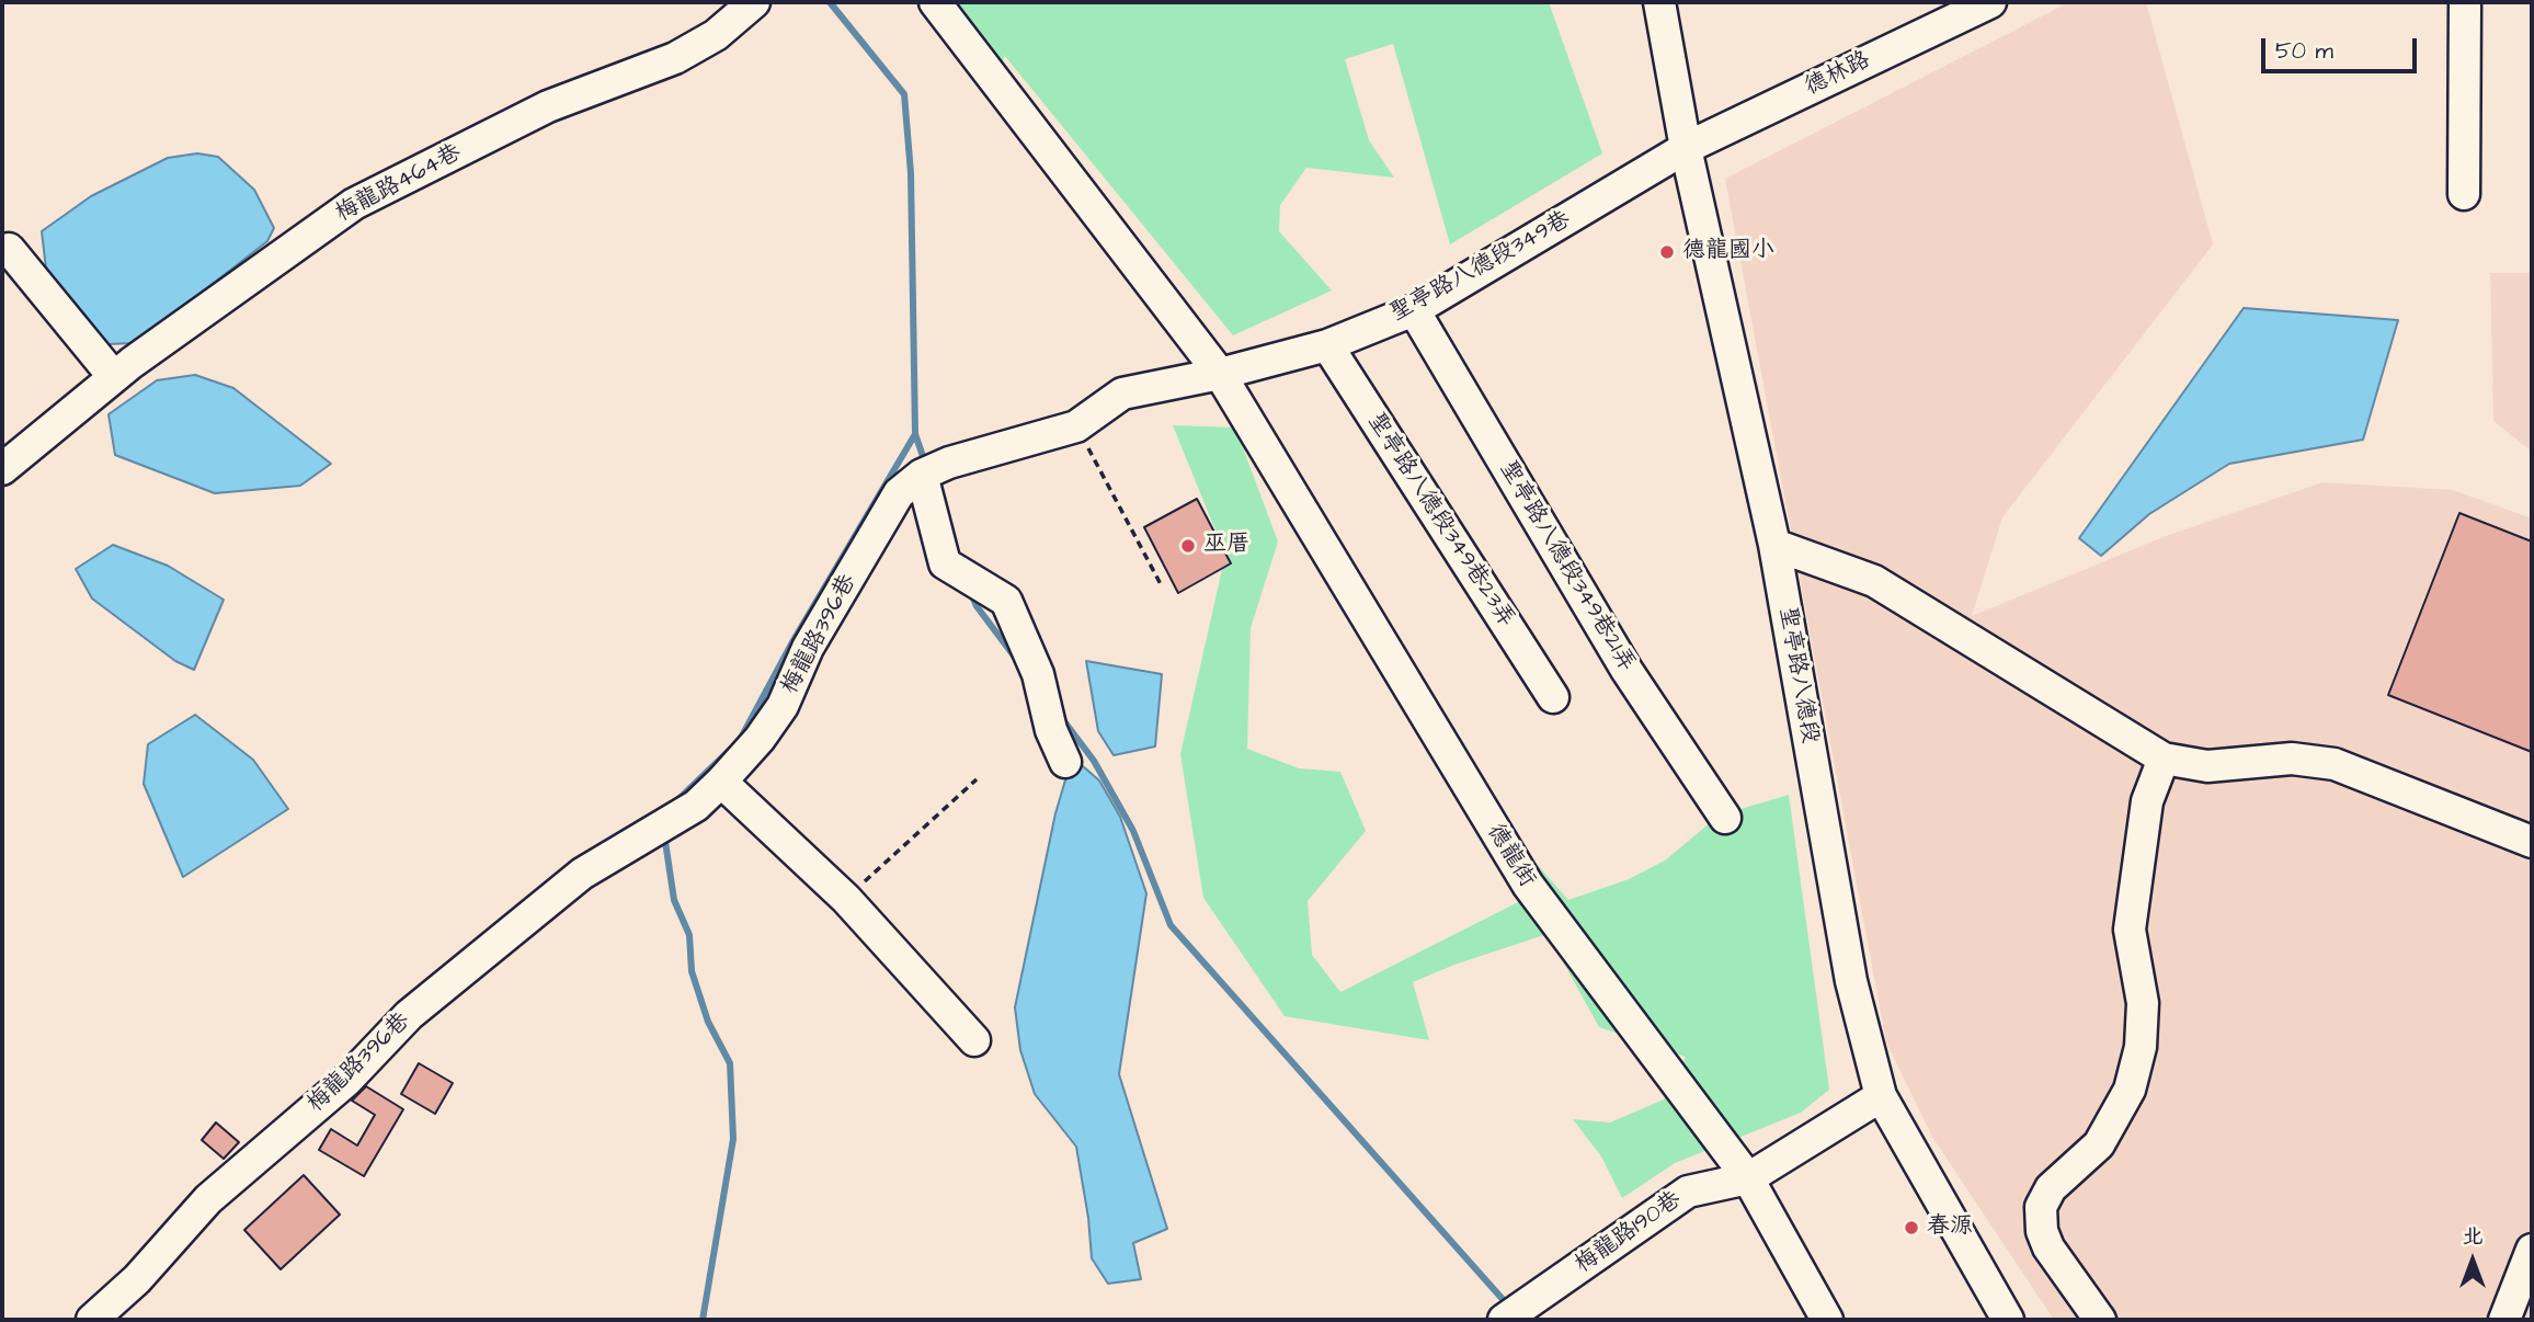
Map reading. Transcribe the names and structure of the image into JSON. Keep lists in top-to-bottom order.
{
  "streets": {
    "street": [
      "德林路",
      "梅龍路464巷",
      "聖亭路八德段349巷",
      "聖亭路八德段349巷23弄",
      "聖亭路八德段349巷21弄",
      "梅龍路396巷",
      "聖亭路八德段",
      "德龍街",
      "梅龍路190巷"
    ]
  },
  "crossings": [
    ["德林路", "聖亭路八德段349巷"],
    ["德林路", "聖亭路八德段"],
    ["聖亭路八德段349巷", "聖亭路八德段349巷23弄"],
    ["聖亭路八德段349巷", "聖亭路八德段349巷21弄"],
    ["聖亭路八德段349巷", "梅龍路396巷"],
    ["聖亭路八德段349巷", "聖亭路八德段"],
    ["聖亭路八德段349巷", "德龍街"],
    ["梅龍路396巷", "德龍街"],
    ["聖亭路八德段", "梅龍路190巷"],
    ["德龍街", "梅龍路190巷"]
  ],
  "places": ["德龍國小", "巫厝", "春源"],
  "scale_bar": "50 m",
  "north": "top"
}
